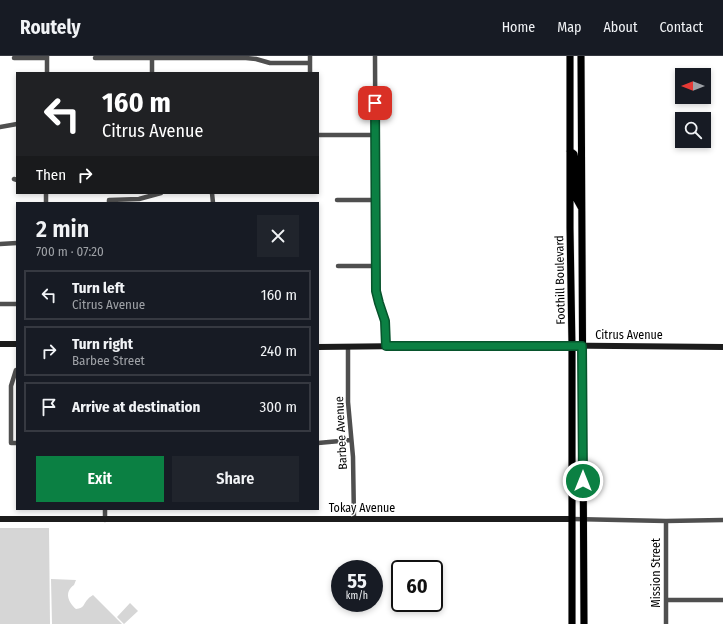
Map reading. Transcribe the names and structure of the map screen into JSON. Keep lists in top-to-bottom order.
{
  "streets": {
    "main road": ["Foothill Boulevard"],
    "street": [
      "Citrus Avenue",
      "Barbee Avenue",
      "Tokay Avenue",
      "Mission Street"
    ]
  },
  "crossings": [
    ["Foothill Boulevard", "Citrus Avenue"],
    ["Foothill Boulevard", "Tokay Avenue"],
    ["Citrus Avenue", "Barbee Avenue"],
    ["Barbee Avenue", "Tokay Avenue"],
    ["Tokay Avenue", "Mission Street"]
  ],
  "north": "left",
  "page": {
    "header": "Routely",
    "nav": [
      "Home",
      "Map",
      "About",
      "Contact"
    ],
    "turn": ["160 m", "Citrus Avenue"],
    "then": "Then",
    "heading": ["2 min", "700 m · 07:20"],
    "list": [
      {
        "name": "Turn left",
        "note": "Citrus Avenue",
        "value": "160 m"
      },
      {
        "name": "Turn right",
        "note": "Barbee Street",
        "value": "240 m"
      },
      {
        "name": "Arrive at destination",
        "value": "300 m"
      }
    ],
    "buttons": ["Exit", "Share"],
    "speed": "55 km/h",
    "limit": "60"
  }
}
